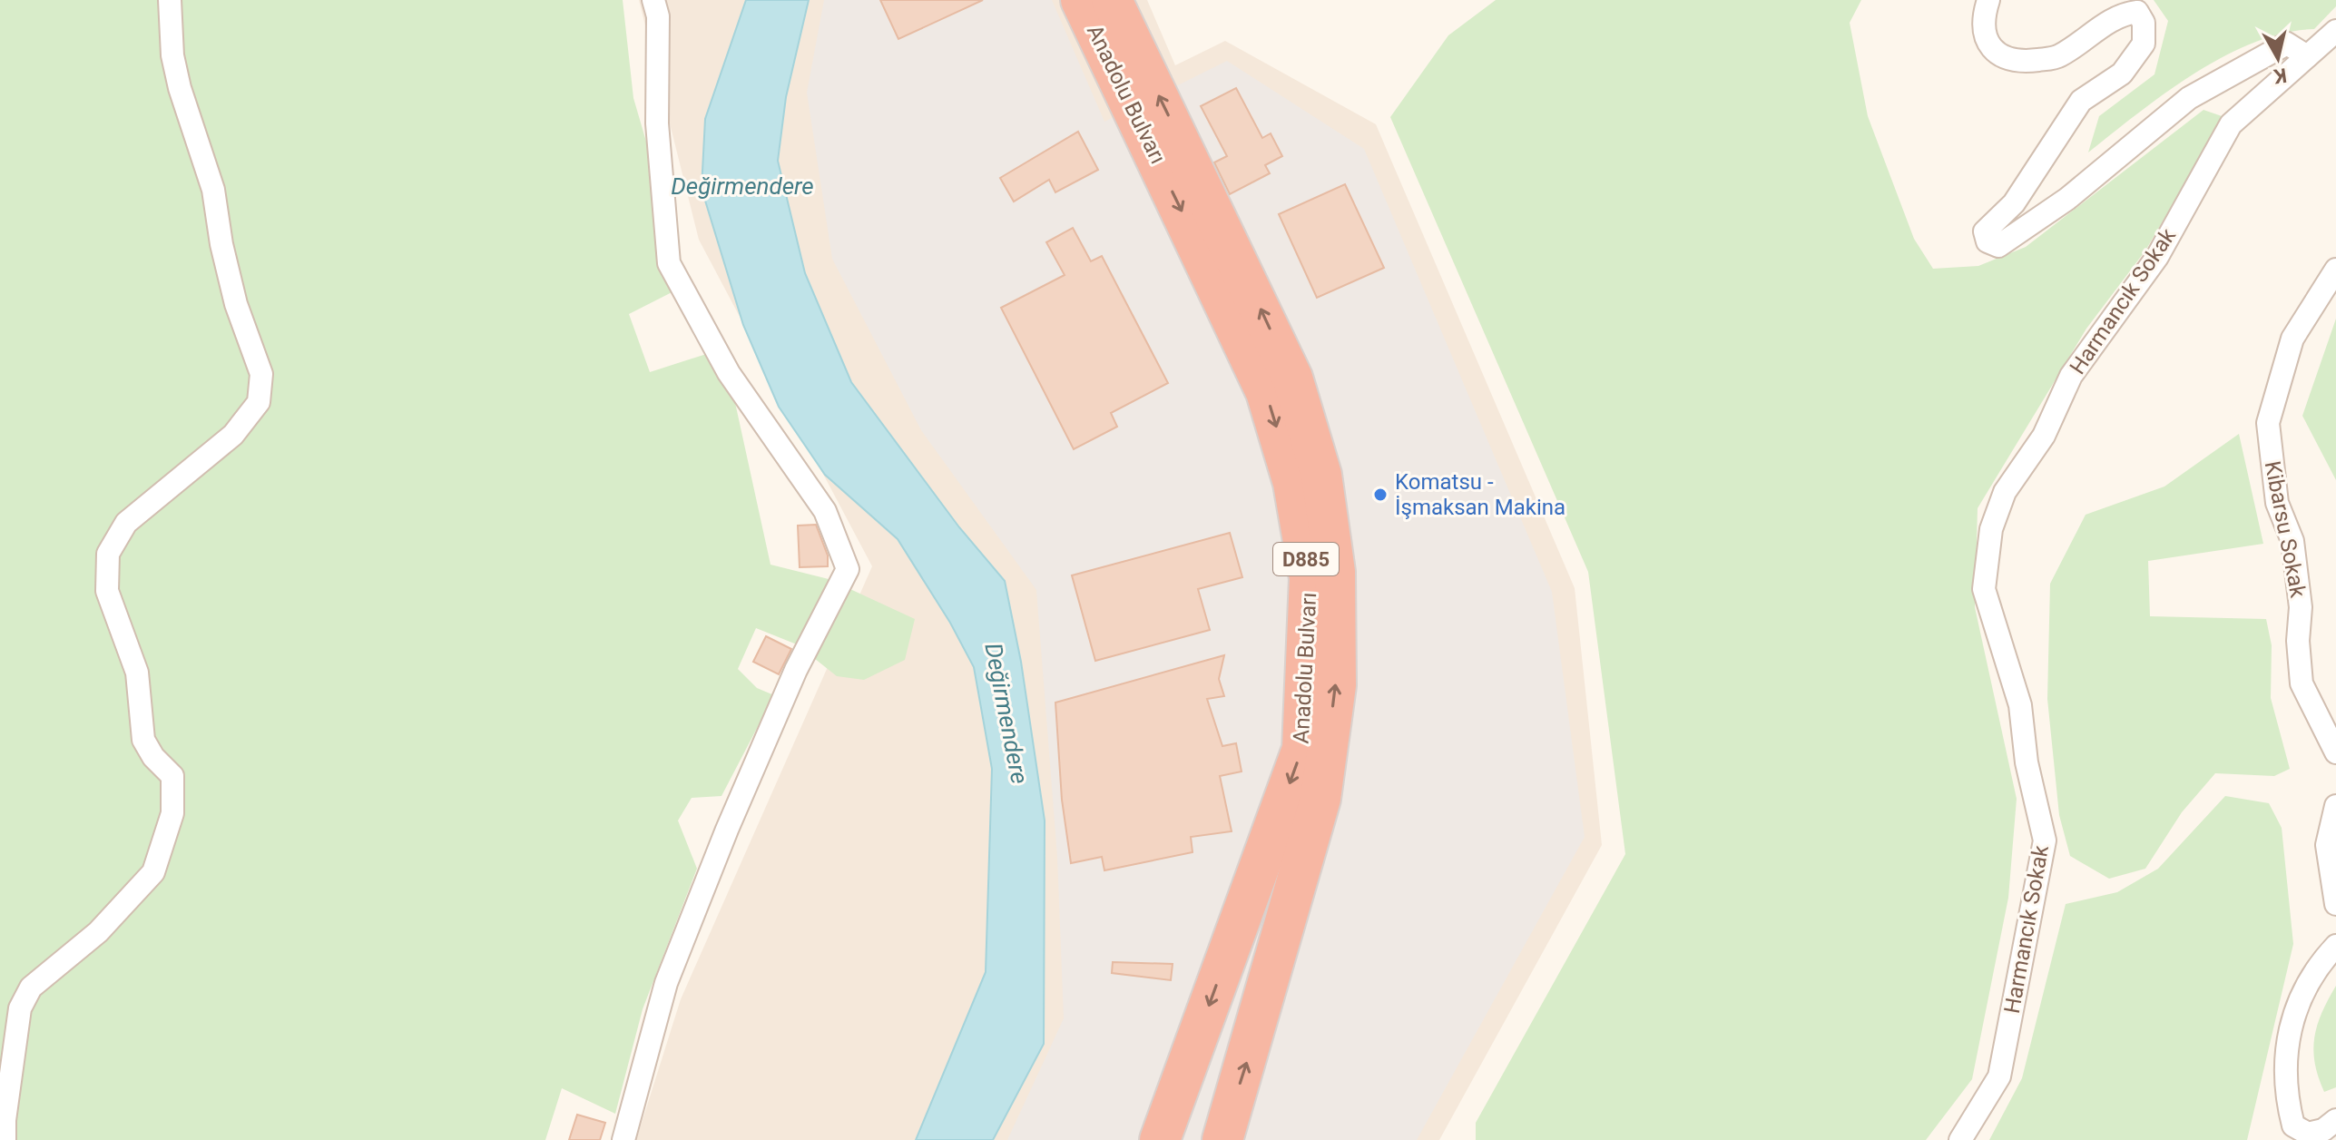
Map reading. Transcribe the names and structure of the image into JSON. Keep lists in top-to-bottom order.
{
  "streets": {
    "highway": ["Anadolu Bulvarı", "D885"],
    "street": ["Harmancık Sokak", "Kibarsu Sokak"]
  },
  "water": ["Değirmendere"],
  "places": ["Komatsu - İşmaksan Makina"],
  "north": "bottom"
}
